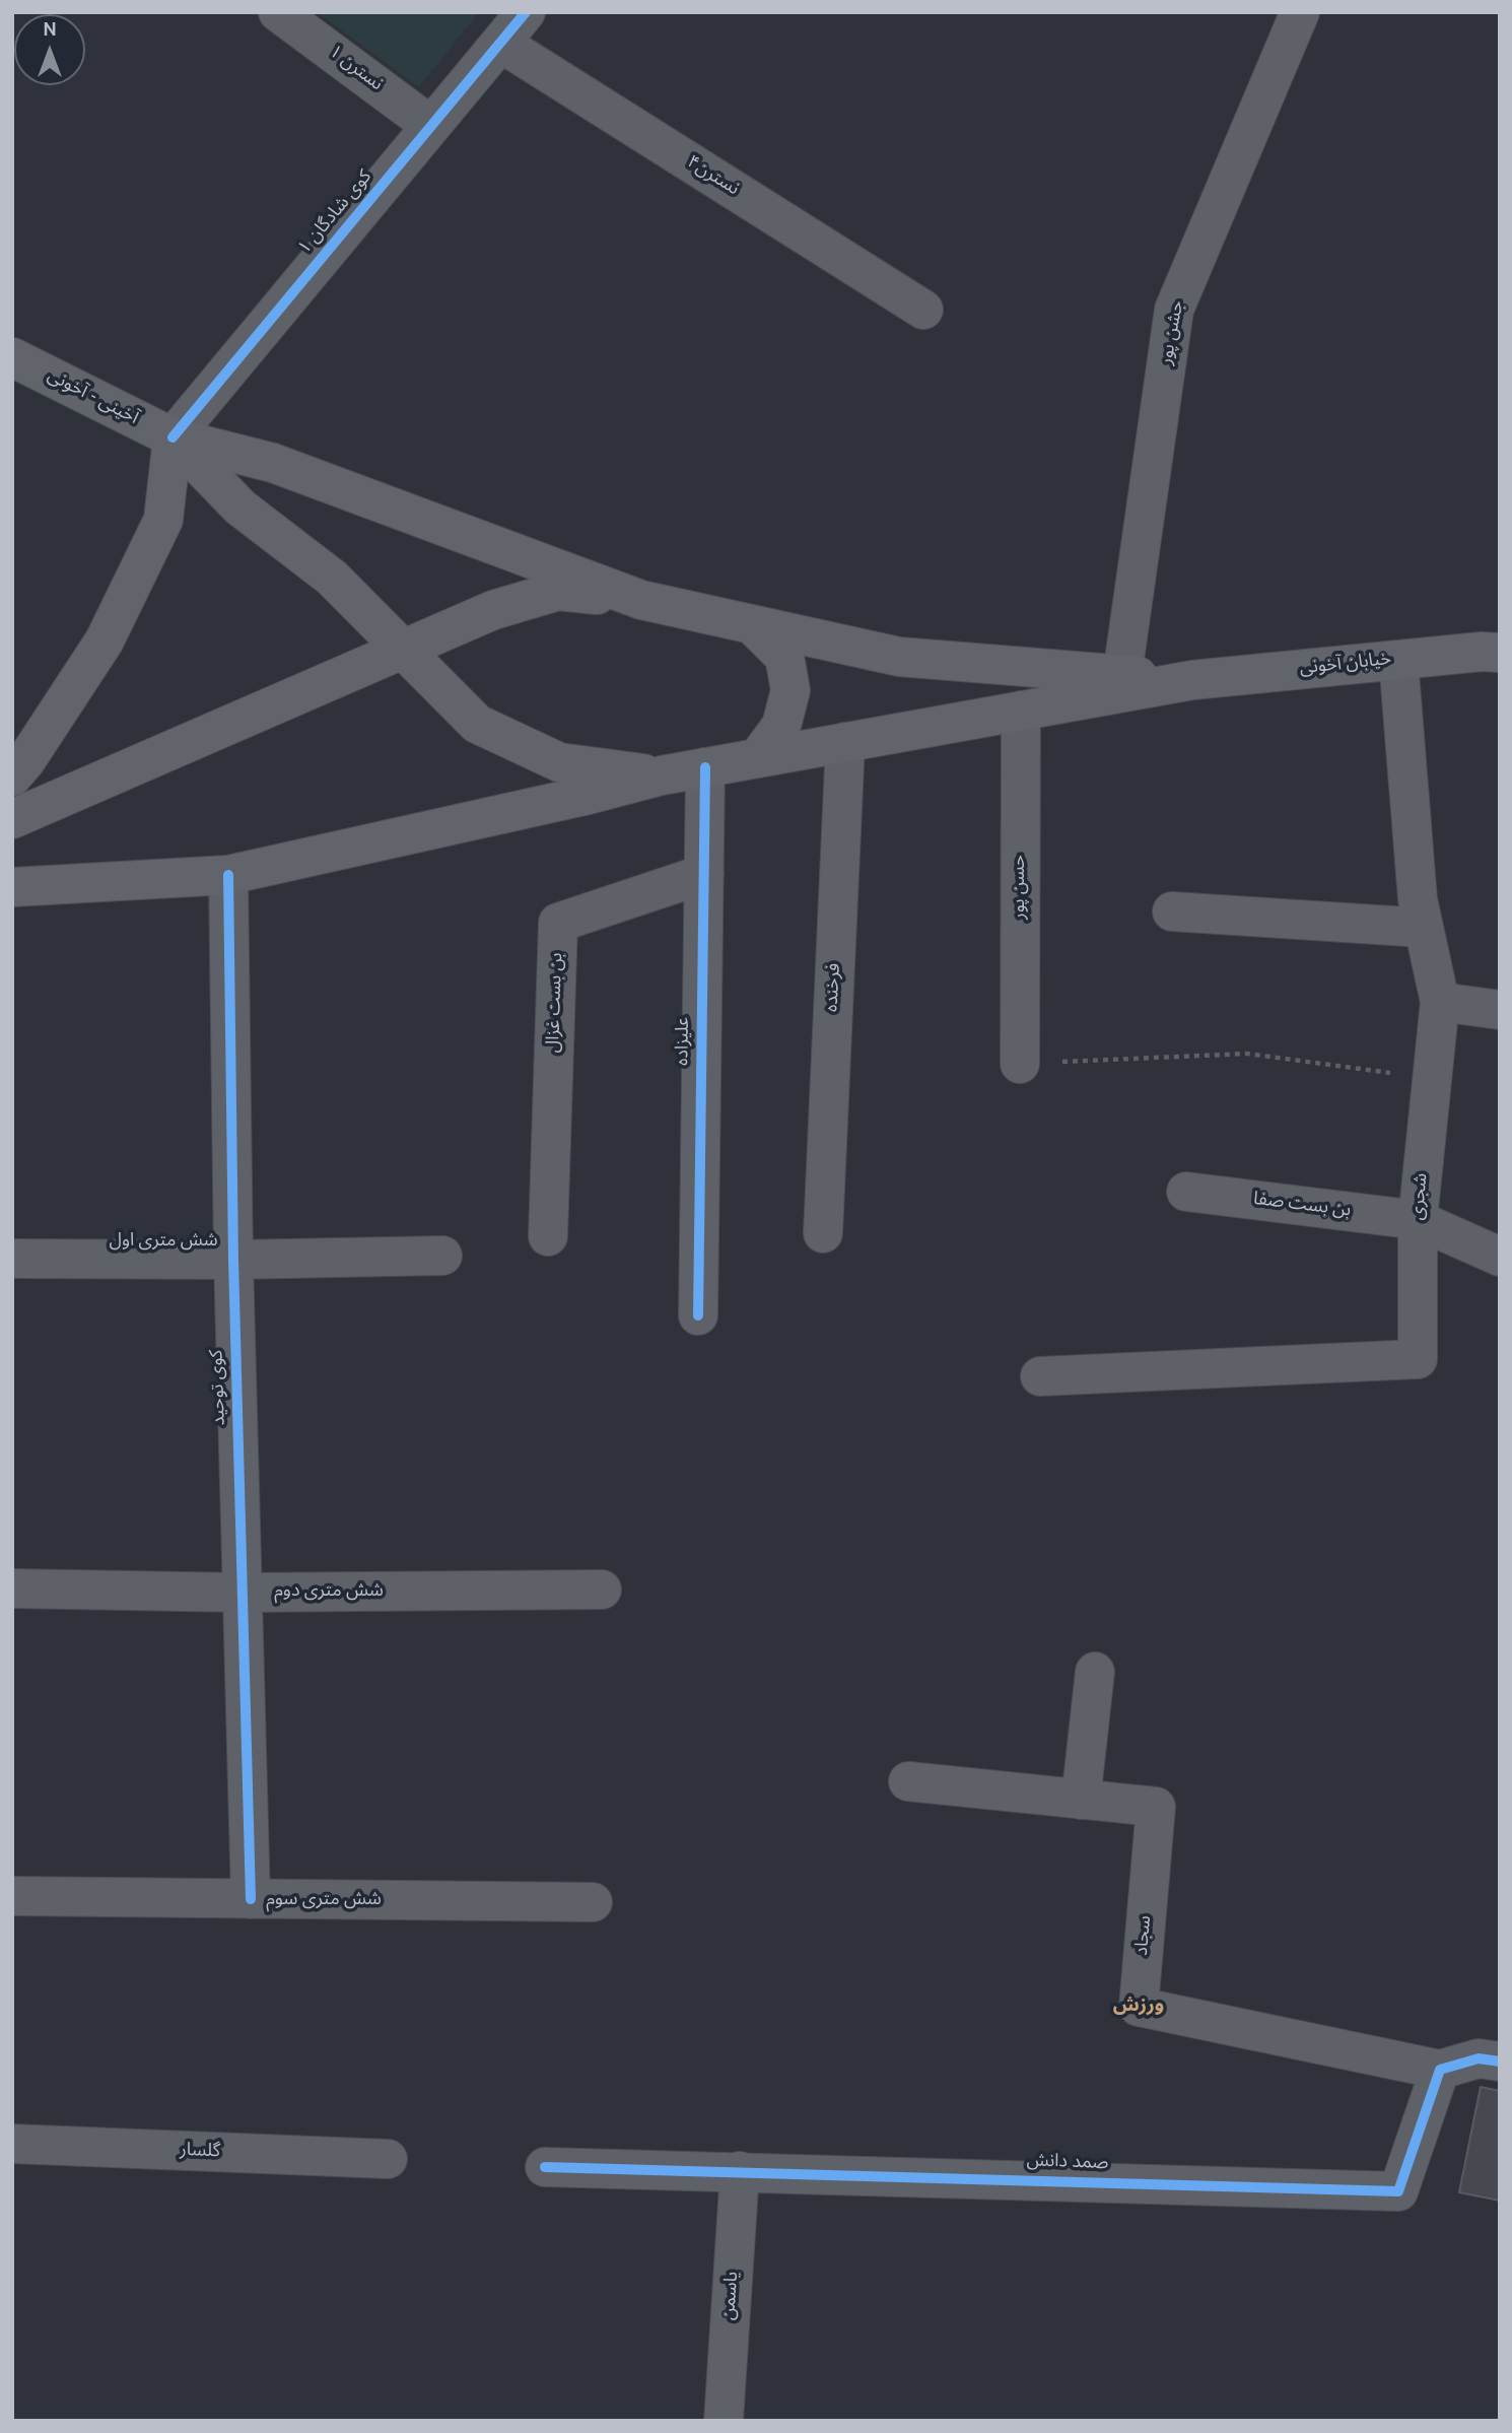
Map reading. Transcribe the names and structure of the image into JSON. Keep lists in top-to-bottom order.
{
  "streets": {
    "main road": ["آخینی - آخونی", "خیابان آخونی"],
    "street": [
      "نسترن ۱",
      "نسترن۴",
      "کوی شادگان ۱",
      "جشن پور",
      "حسن پور",
      "فرخنده",
      "بن بست غزال",
      "علیزاده",
      "شجری",
      "بن بست صفا",
      "شش متری اول",
      "کوی توحید",
      "شش متری دوم",
      "شش متری سوم",
      "سجاد",
      "گلسار",
      "صمد دانش",
      "یاسمن"
    ]
  },
  "crossings": [
    ["نسترن ۱", "کوی شادگان ۱"],
    ["نسترن۴", "کوی شادگان ۱"],
    ["کوی شادگان ۱", "آخینی - آخونی"],
    ["خیابان آخونی", "شجری"],
    ["بن بست غزال", "علیزاده"],
    ["شجری", "بن بست صفا"],
    ["شش متری اول", "کوی توحید"],
    ["کوی توحید", "شش متری دوم"],
    ["کوی توحید", "شش متری سوم"],
    ["سجاد", "صمد دانش"],
    ["صمد دانش", "یاسمن"]
  ],
  "districts": ["ورزش"],
  "north": "top"
}
